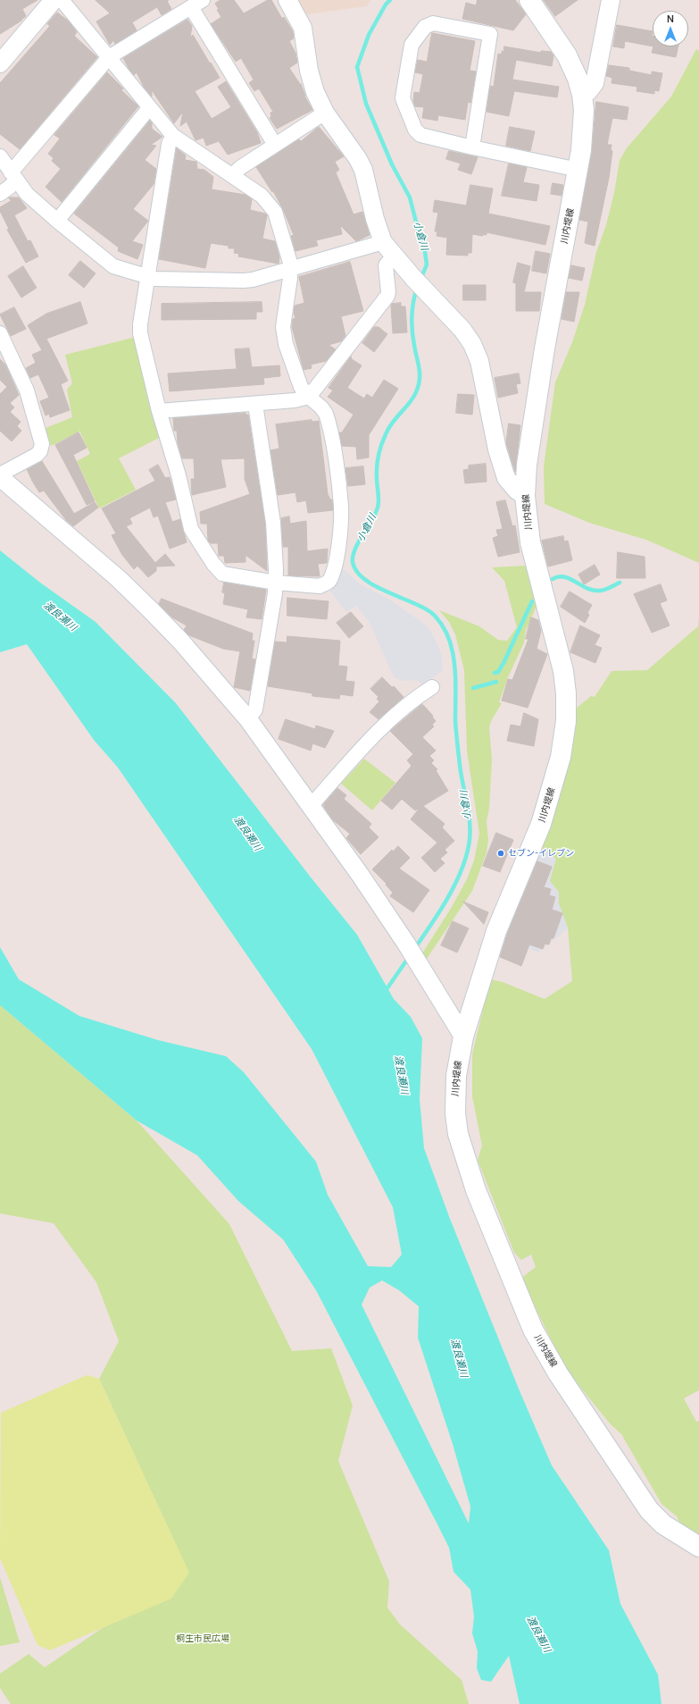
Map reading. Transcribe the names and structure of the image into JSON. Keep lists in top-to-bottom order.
{
  "streets": {
    "main road": ["川内堤線"]
  },
  "water": ["小倉川", "渡良瀬川"],
  "parks": ["桐生市民広場"],
  "places": ["セブン-イレブン"],
  "north": "top"
}
